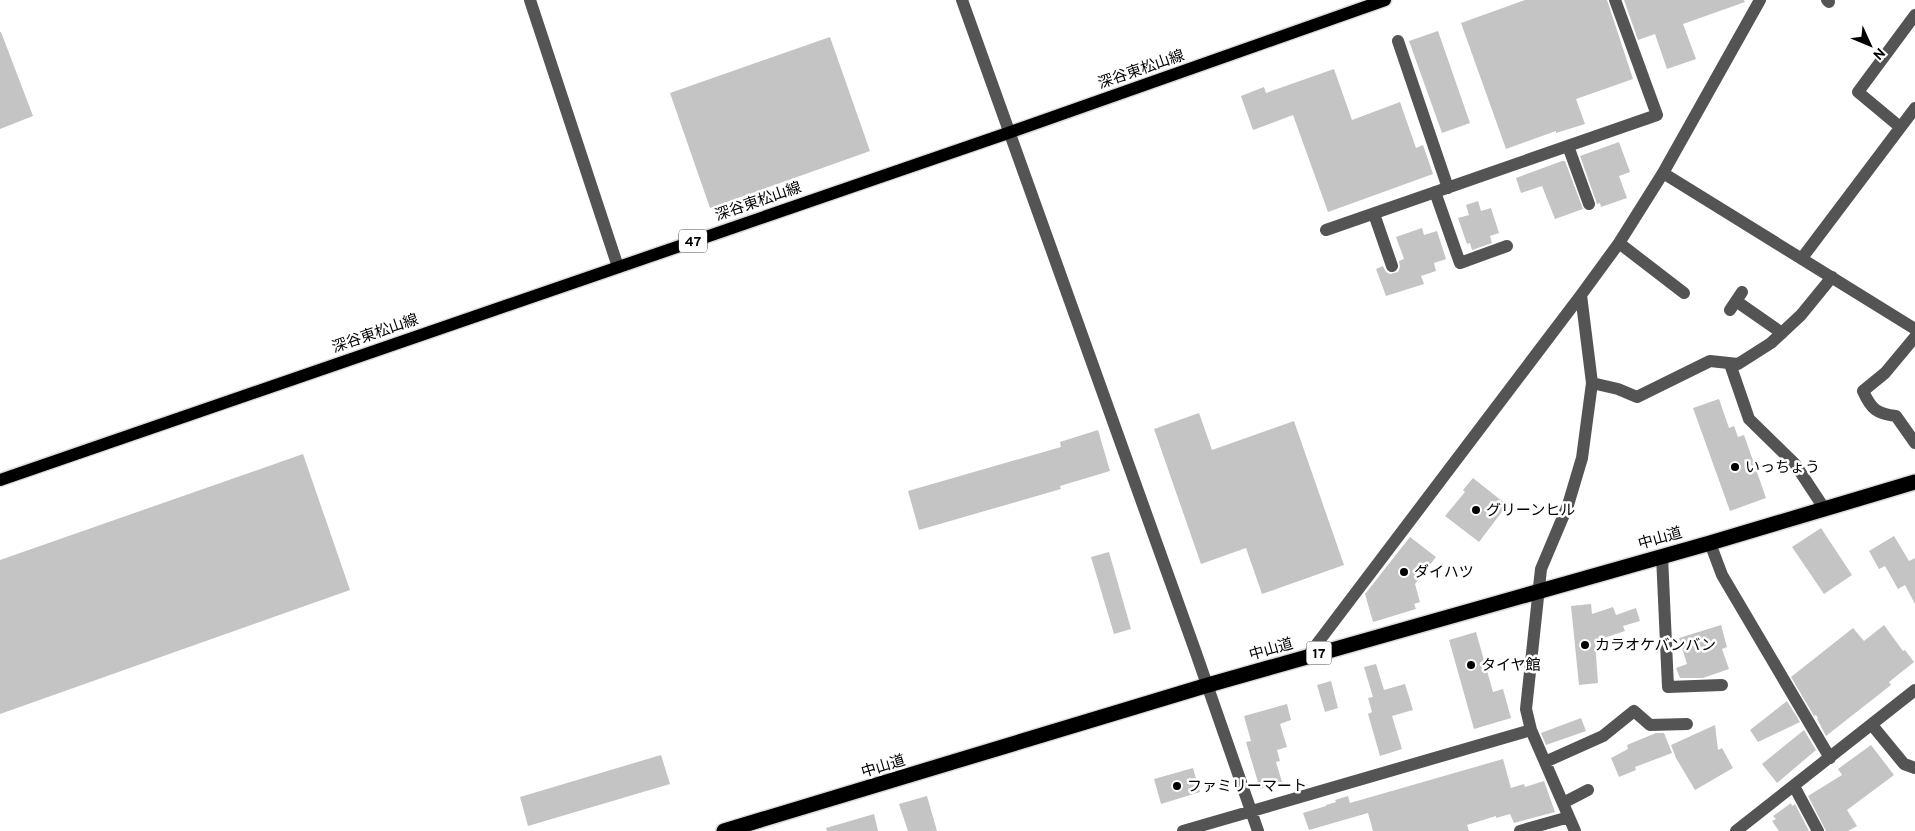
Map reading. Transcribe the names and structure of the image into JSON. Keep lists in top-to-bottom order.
{
  "streets": {
    "highway": ["中山道", "17"],
    "main road": ["深谷東松山線", "47"]
  },
  "places": [
    "いっちょう",
    "グリーンヒル",
    "ダイハツ",
    "カラオケバンバン",
    "タイヤ館",
    "ファミリーマート"
  ],
  "north": "bottom right"
}
